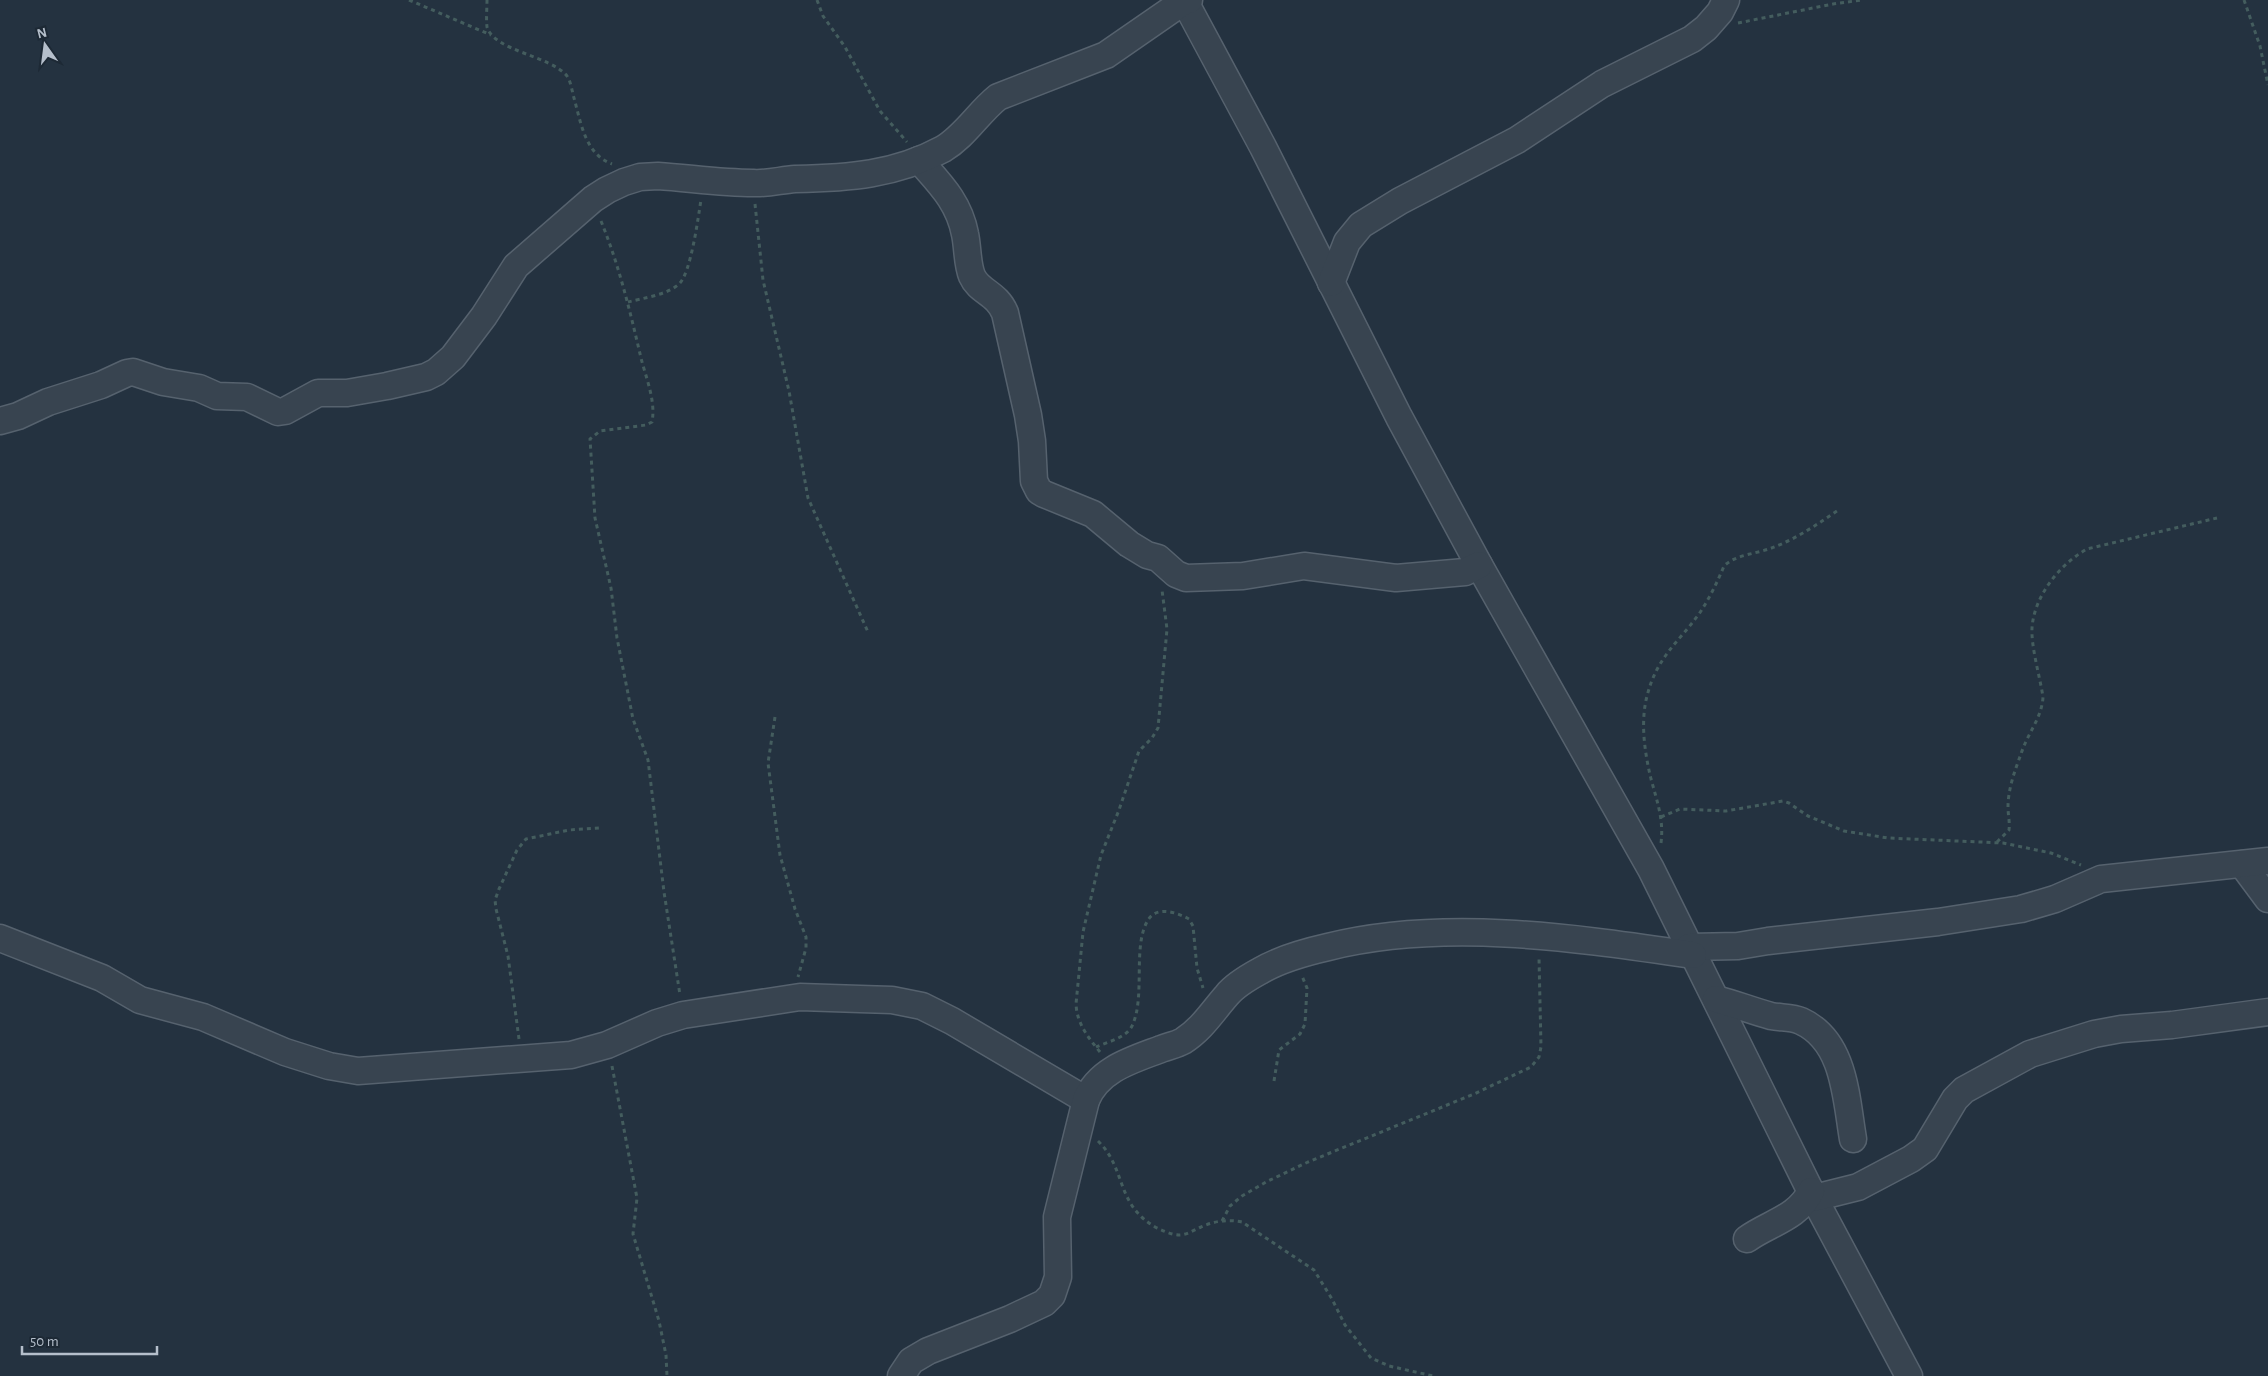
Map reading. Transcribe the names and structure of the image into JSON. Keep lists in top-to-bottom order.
{
  "scale_bar": "50 m",
  "north": "top"
}
